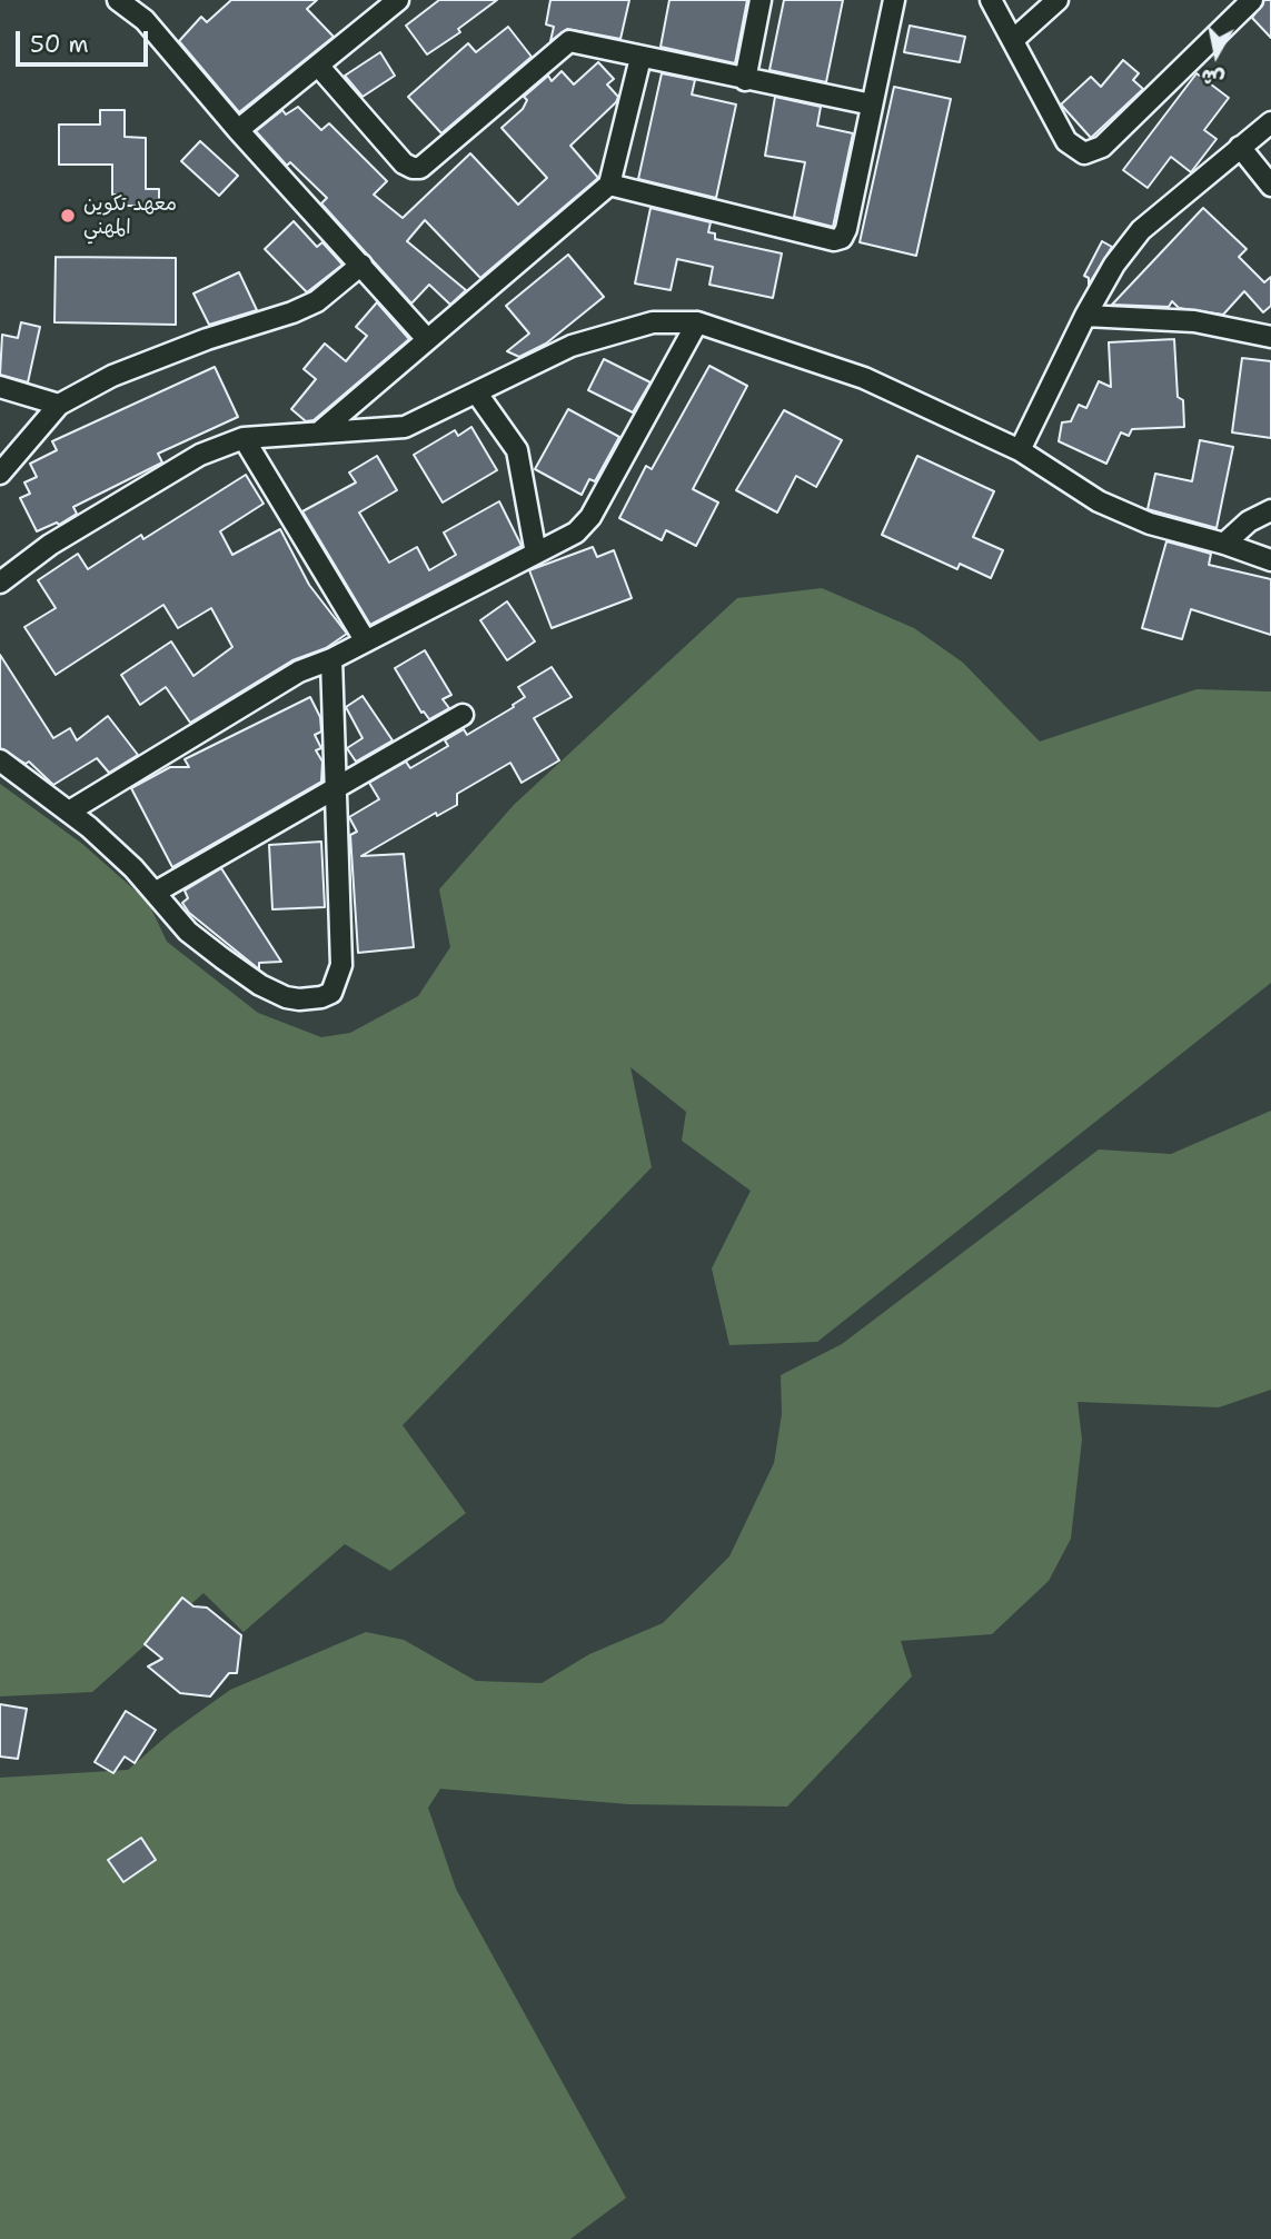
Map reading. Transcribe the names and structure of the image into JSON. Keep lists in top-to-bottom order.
{
  "places": ["معهد تكوين المهني"],
  "scale_bar": "50 m",
  "north": "bottom"
}
